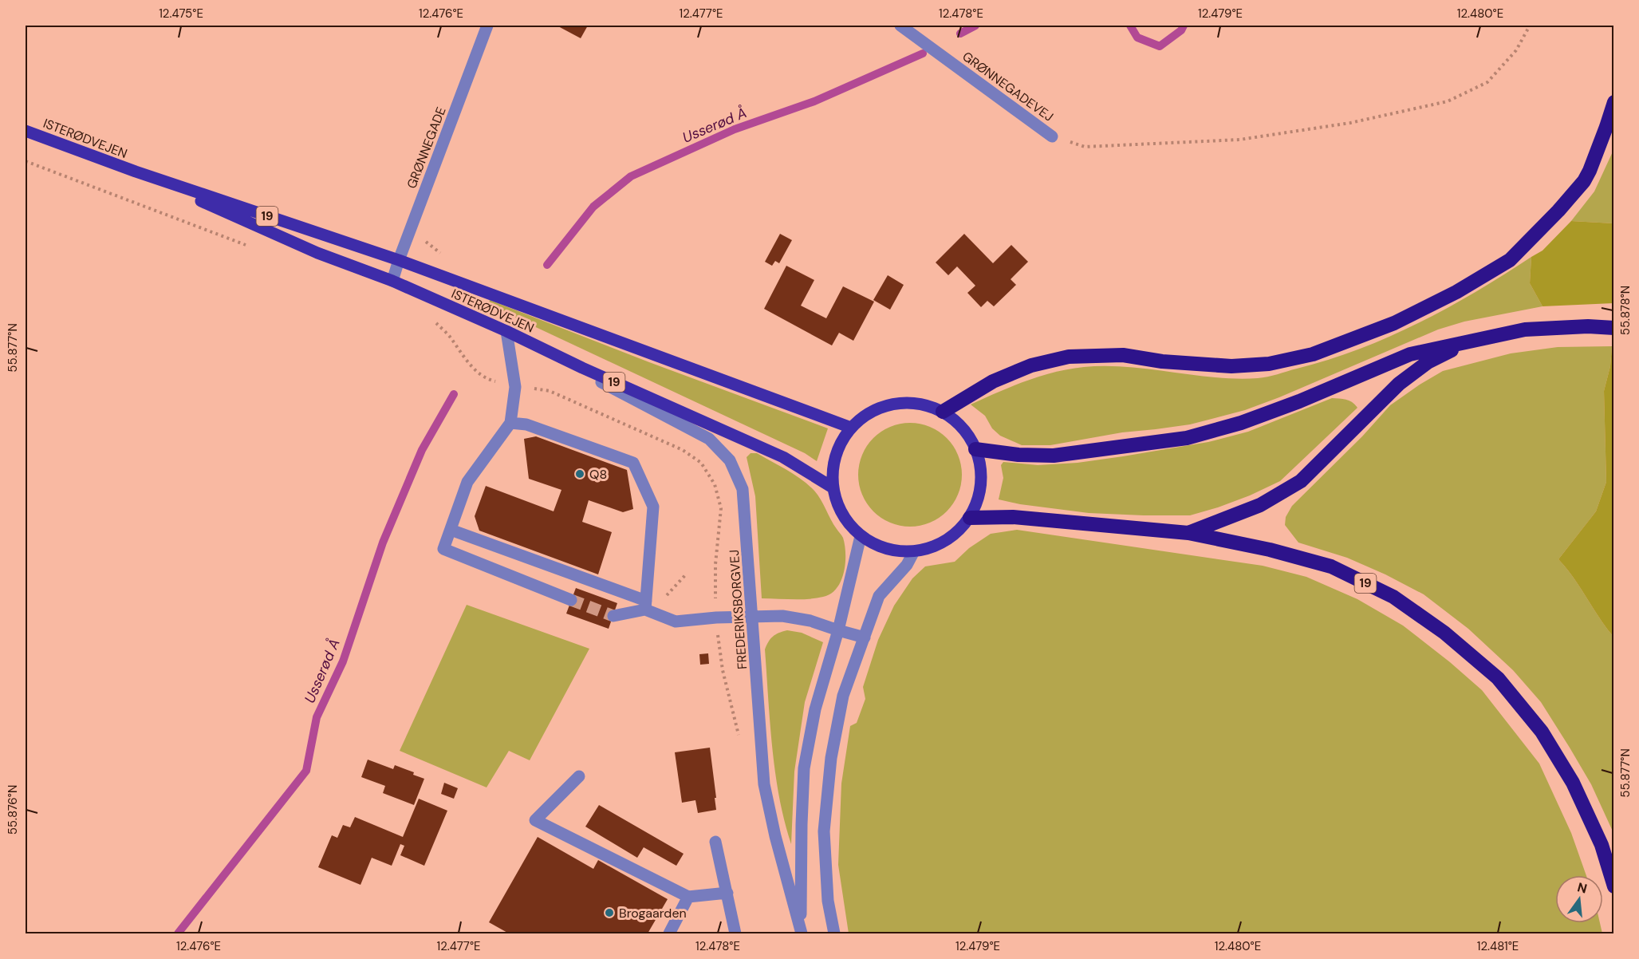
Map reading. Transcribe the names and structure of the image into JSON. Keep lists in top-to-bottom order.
{
  "streets": {
    "highway": ["19"],
    "main road": ["ISTERØDVEJEN"],
    "street": ["GRØNNEGADEVEJ", "GRØNNEGADE", "FREDERIKSBORGVEJ"]
  },
  "crossings": [
    ["ISTERØDVEJEN", "GRØNNEGADE"],
    ["ISTERØDVEJEN", "19"],
    ["ISTERØDVEJEN", "FREDERIKSBORGVEJ"],
    ["19", "FREDERIKSBORGVEJ"]
  ],
  "water": ["Usserød Å"],
  "places": ["Q8", "Brogaarden"],
  "north": "top",
  "coordinates": [
    "12.475°E",
    "12.476°E",
    "12.477°E",
    "12.478°E",
    "12.479°E",
    "12.480°E",
    "55.878°N",
    "55.877°N",
    "55.876°N",
    "12.481°E"
  ]
}
